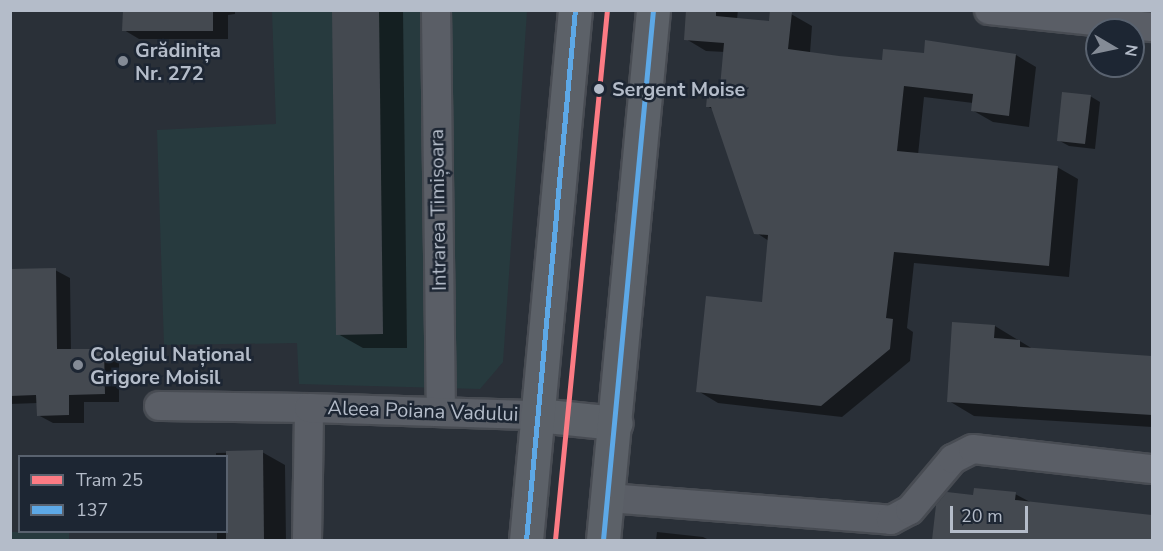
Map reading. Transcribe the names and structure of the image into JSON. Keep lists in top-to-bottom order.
{
  "streets": {
    "street": ["Intrarea Timișoara", "Aleea Poiana Vadului"]
  },
  "crossings": [
    ["Intrarea Timișoara", "Aleea Poiana Vadului"]
  ],
  "places": ["Grădinița Nr. 272", "Sergent Moise", "Colegiul Național Grigore Moisil"],
  "lines": ["tram line 25", "transit line 137"],
  "legend": ["Tram 25", "137"],
  "scale_bar": "20 m",
  "north": "right"
}
